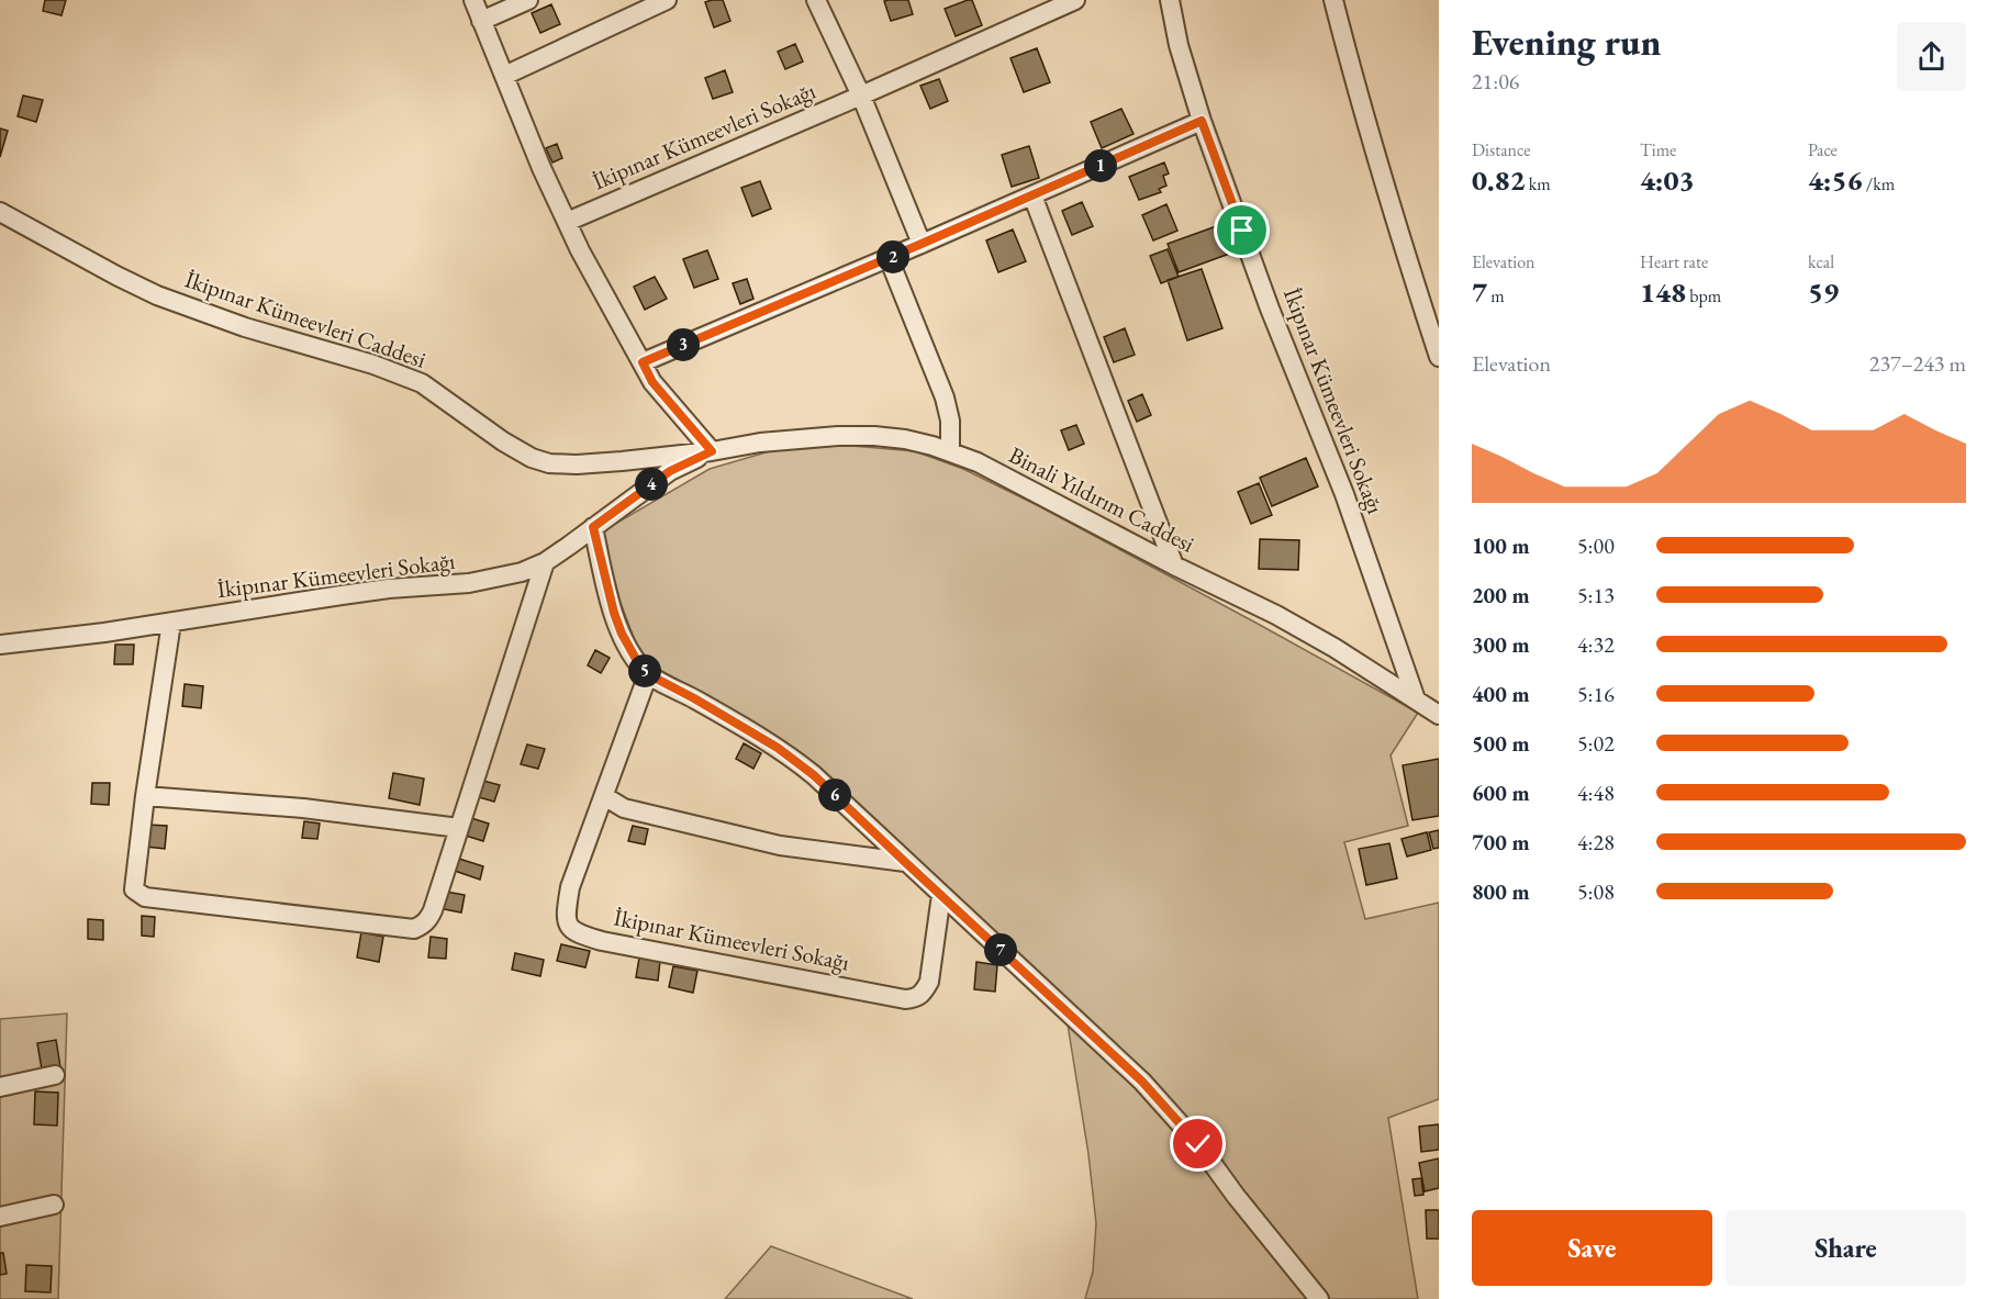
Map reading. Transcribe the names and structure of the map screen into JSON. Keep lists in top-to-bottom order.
{
  "streets": {
    "street": ["İkipınar Kümeevleri Sokağı", "İkipınar Kümeevleri Caddesi", "Binali Yıldırım Caddesi"]
  },
  "crossings": [
    ["İkipınar Kümeevleri Sokağı", "İkipınar Kümeevleri Caddesi"],
    ["İkipınar Kümeevleri Sokağı", "Binali Yıldırım Caddesi"],
    ["İkipınar Kümeevleri Caddesi", "Binali Yıldırım Caddesi"]
  ],
  "page": {
    "heading": ["Evening run", "21:06"],
    "stats": [
      ["Distance", "0.82 km"],
      ["Time", "4:03"],
      ["Pace", "4:56 /km"],
      ["Elevation", "7 m"],
      ["Heart rate", "148 bpm"],
      ["kcal", "59"]
    ],
    "pins": [
      "1",
      "2",
      "3",
      "4",
      "5",
      "6",
      "7"
    ],
    "chart": ["Elevation", "237–243 m"],
    "list": [
      {
        "name": "100 m",
        "note": "5:00"
      },
      {
        "name": "200 m",
        "note": "5:13"
      },
      {
        "name": "300 m",
        "note": "4:32"
      },
      {
        "name": "400 m",
        "note": "5:16"
      },
      {
        "name": "500 m",
        "note": "5:02"
      },
      {
        "name": "600 m",
        "note": "4:48"
      },
      {
        "name": "700 m",
        "note": "4:28"
      },
      {
        "name": "800 m",
        "note": "5:08"
      }
    ],
    "buttons": ["Save", "Share"]
  }
}
